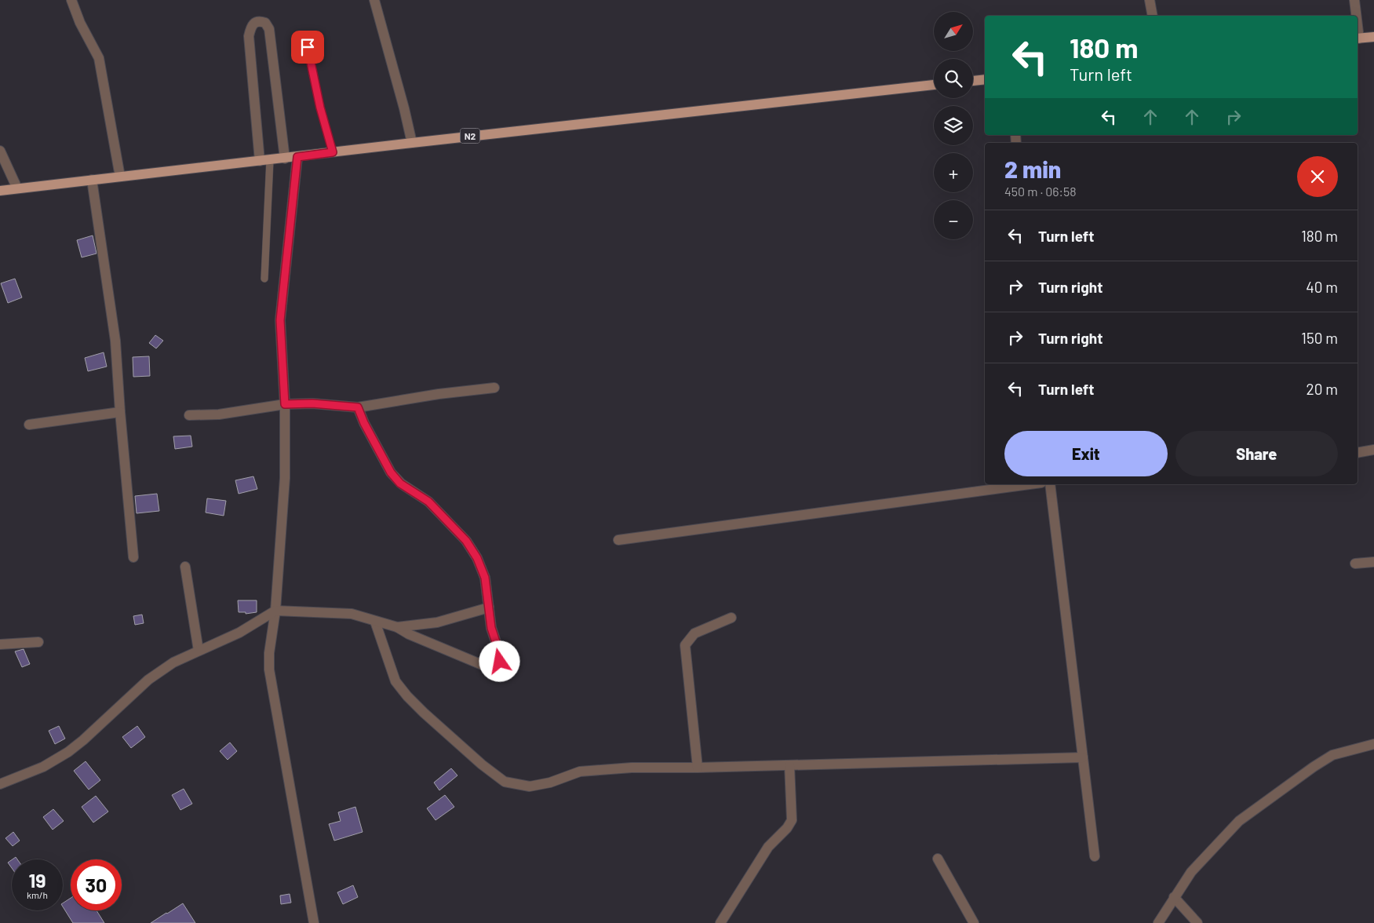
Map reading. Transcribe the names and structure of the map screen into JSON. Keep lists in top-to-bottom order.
{
  "streets": {
    "main road": ["N2"]
  },
  "north": "top right",
  "page": {
    "map_buttons": ["+", "−"],
    "turn": ["180 m", "Turn left"],
    "heading": ["2 min", "450 m · 06:58"],
    "list": [
      {
        "name": "Turn left",
        "value": "180 m"
      },
      {
        "name": "Turn right",
        "value": "40 m"
      },
      {
        "name": "Turn right",
        "value": "150 m"
      },
      {
        "name": "Turn left",
        "value": "20 m"
      }
    ],
    "buttons": ["Exit", "Share"],
    "speed": "19 km/h",
    "limit": "30"
  }
}
